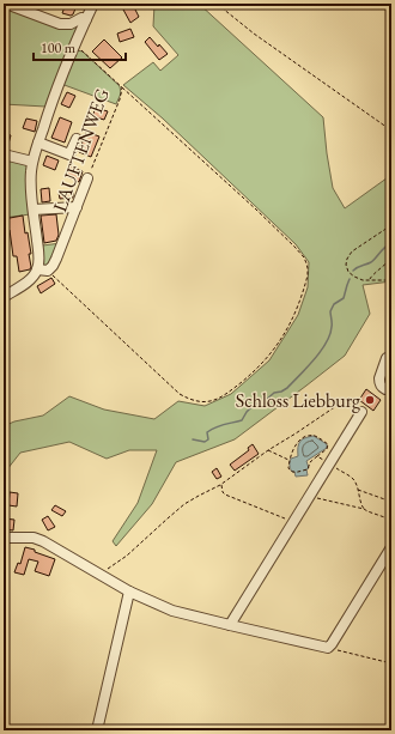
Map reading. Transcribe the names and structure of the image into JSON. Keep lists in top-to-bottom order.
{
  "streets": {
    "street": ["LAUFTENWEG"]
  },
  "places": ["Schloss Liebburg"],
  "scale_bar": "100 m"
}
